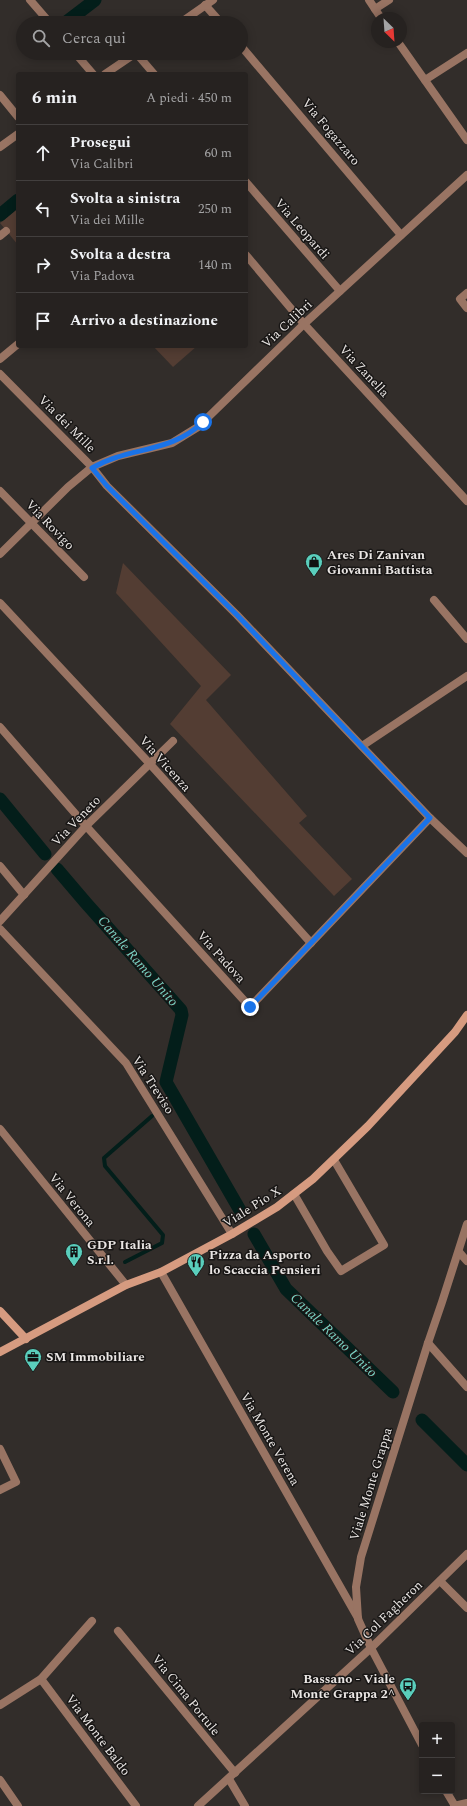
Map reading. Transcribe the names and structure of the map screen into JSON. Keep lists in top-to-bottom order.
{
  "streets": {
    "main road": ["Viale Pio X"],
    "street": [
      "Via Fogazzaro",
      "Via Leopardi",
      "Via Calibri",
      "Via Zanella",
      "Via dei Mille",
      "Via Rovigo",
      "Via Vicenza",
      "Via Veneto",
      "Via Padova",
      "Via Treviso",
      "Via Verona",
      "Via Monte Verena",
      "Viale Monte Grappa",
      "Via Col Fagheron",
      "Via Cima Portule",
      "Via Monte Baldo"
    ]
  },
  "crossings": [
    ["Via Fogazzaro", "Via Calibri"],
    ["Via Leopardi", "Via Calibri"],
    ["Via Calibri", "Via Zanella"],
    ["Via Calibri", "Via dei Mille"],
    ["Via Calibri", "Via Rovigo"],
    ["Via dei Mille", "Via Padova"],
    ["Via Vicenza", "Via Veneto"],
    ["Via Vicenza", "Via Padova"],
    ["Via Veneto", "Via Padova"],
    ["Via Treviso", "Viale Pio X"],
    ["Via Verona", "Viale Pio X"],
    ["Viale Pio X", "Via Monte Verena"],
    ["Via Monte Verena", "Viale Monte Grappa"],
    ["Viale Monte Grappa", "Via Col Fagheron"],
    ["Via Col Fagheron", "Via Cima Portule"]
  ],
  "water": ["Canale Ramo Unito"],
  "places": {
    "shop": ["Ares Di Zanivan Giovanni Battista"],
    "building": ["GDP Italia S.r.l."],
    "restaurant": ["Pizza da Asporto lo Scaccia Pensieri"],
    "office": ["SM Immobiliare"],
    "bus stop": ["Bassano - Viale Monte Grappa 2^"]
  },
  "north": "bottom right",
  "page": {
    "search": "Cerca qui",
    "heading": ["6 min", "A piedi · 450 m"],
    "list": [
      ["Prosegui", "Via Calibri", "60 m"],
      ["Svolta a sinistra", "Via dei Mille", "250 m"],
      ["Svolta a destra", "Via Padova", "140 m"],
      "Arrivo a destinazione"
    ],
    "map_buttons": ["+", "−"]
  }
}
